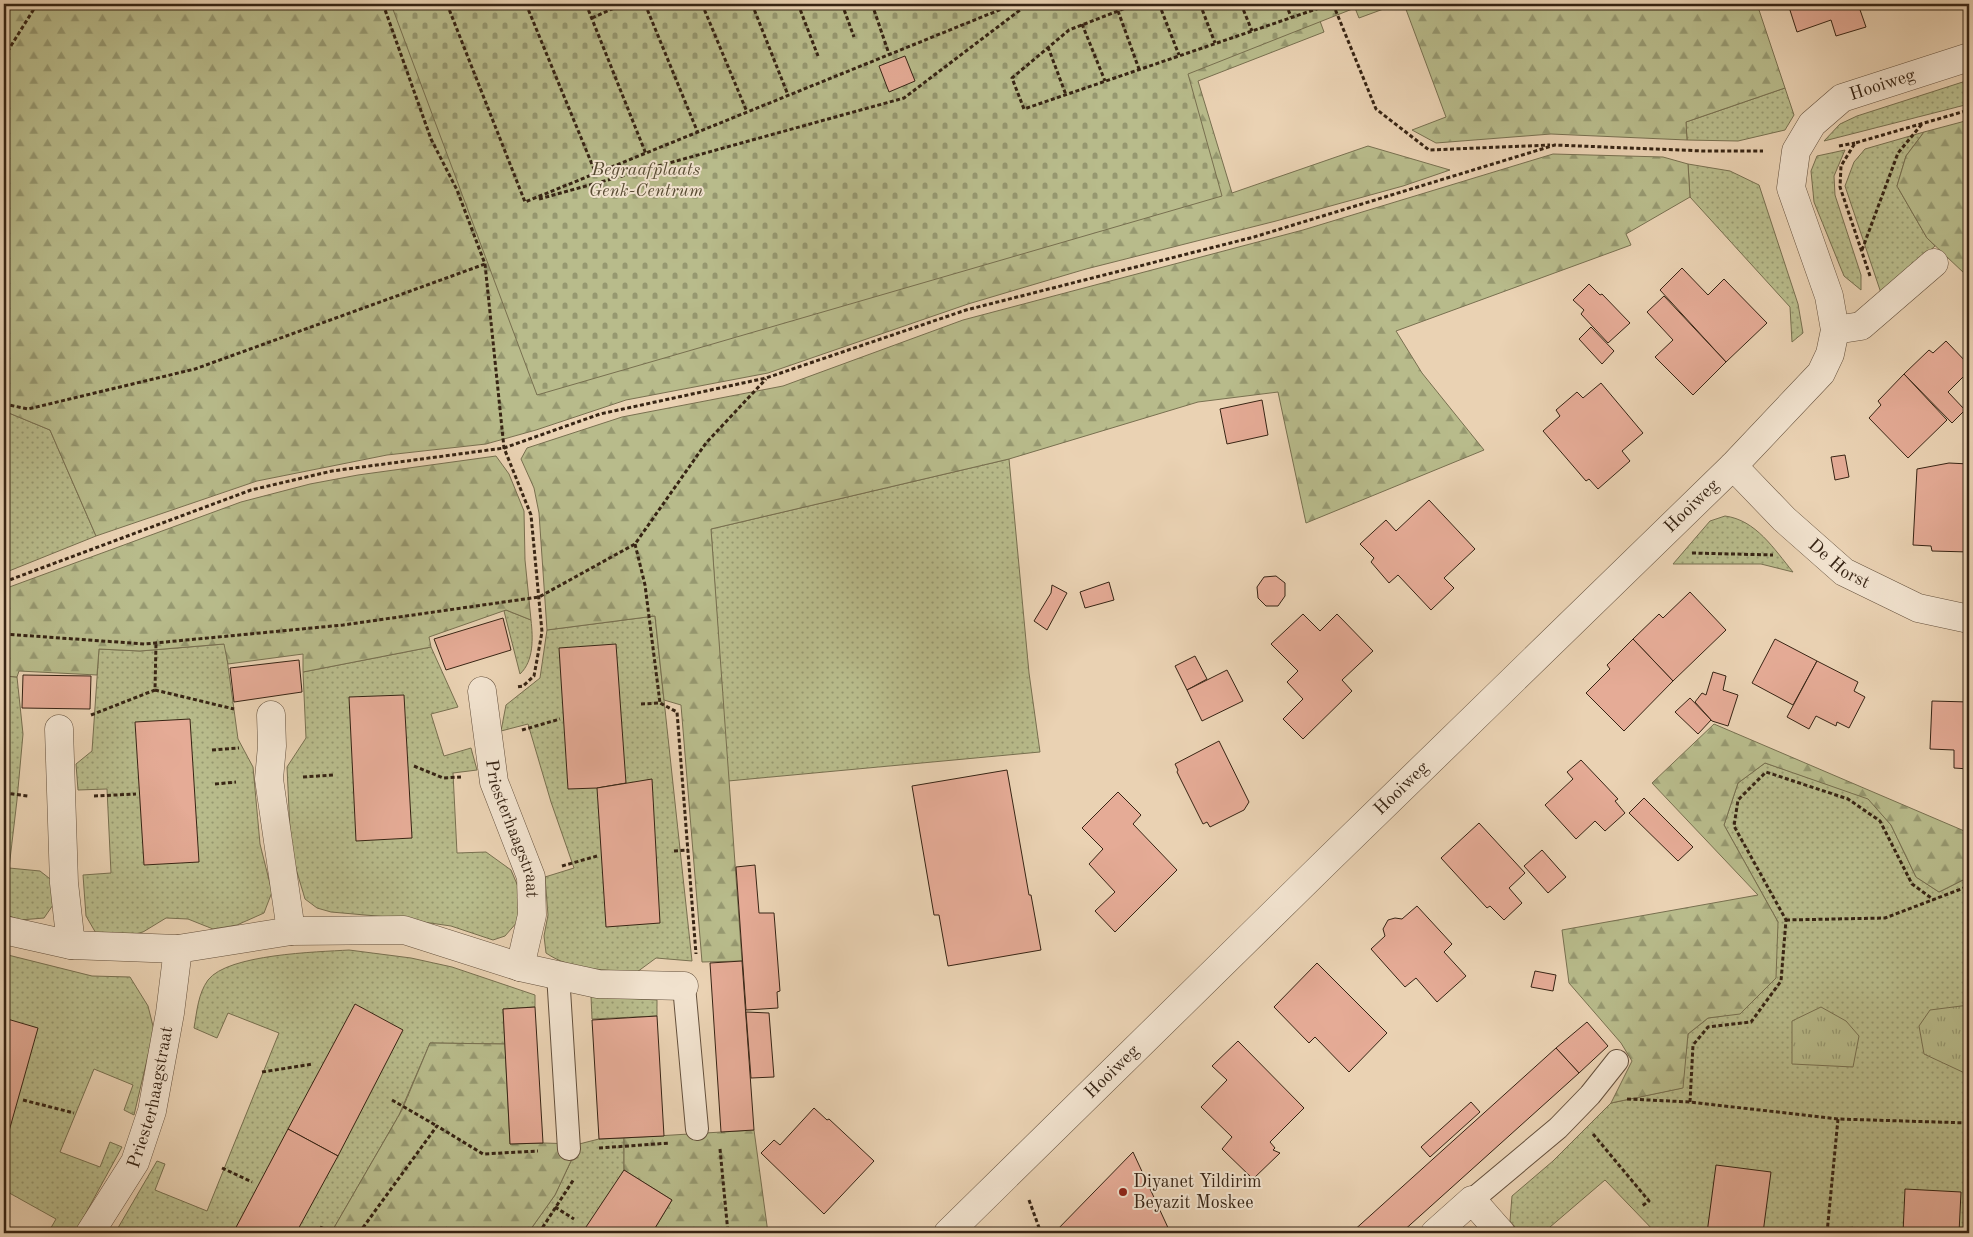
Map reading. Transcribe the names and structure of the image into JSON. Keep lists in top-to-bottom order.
{
  "streets": {
    "street": ["Hooiweg", "De Horst", "Priesterhaagstraat"]
  },
  "crossings": [
    ["Hooiweg", "De Horst"]
  ],
  "parks": ["Begraafplaats Genk-Centrum"],
  "places": ["Diyanet Yildirim Beyazit Moskee"]
}
